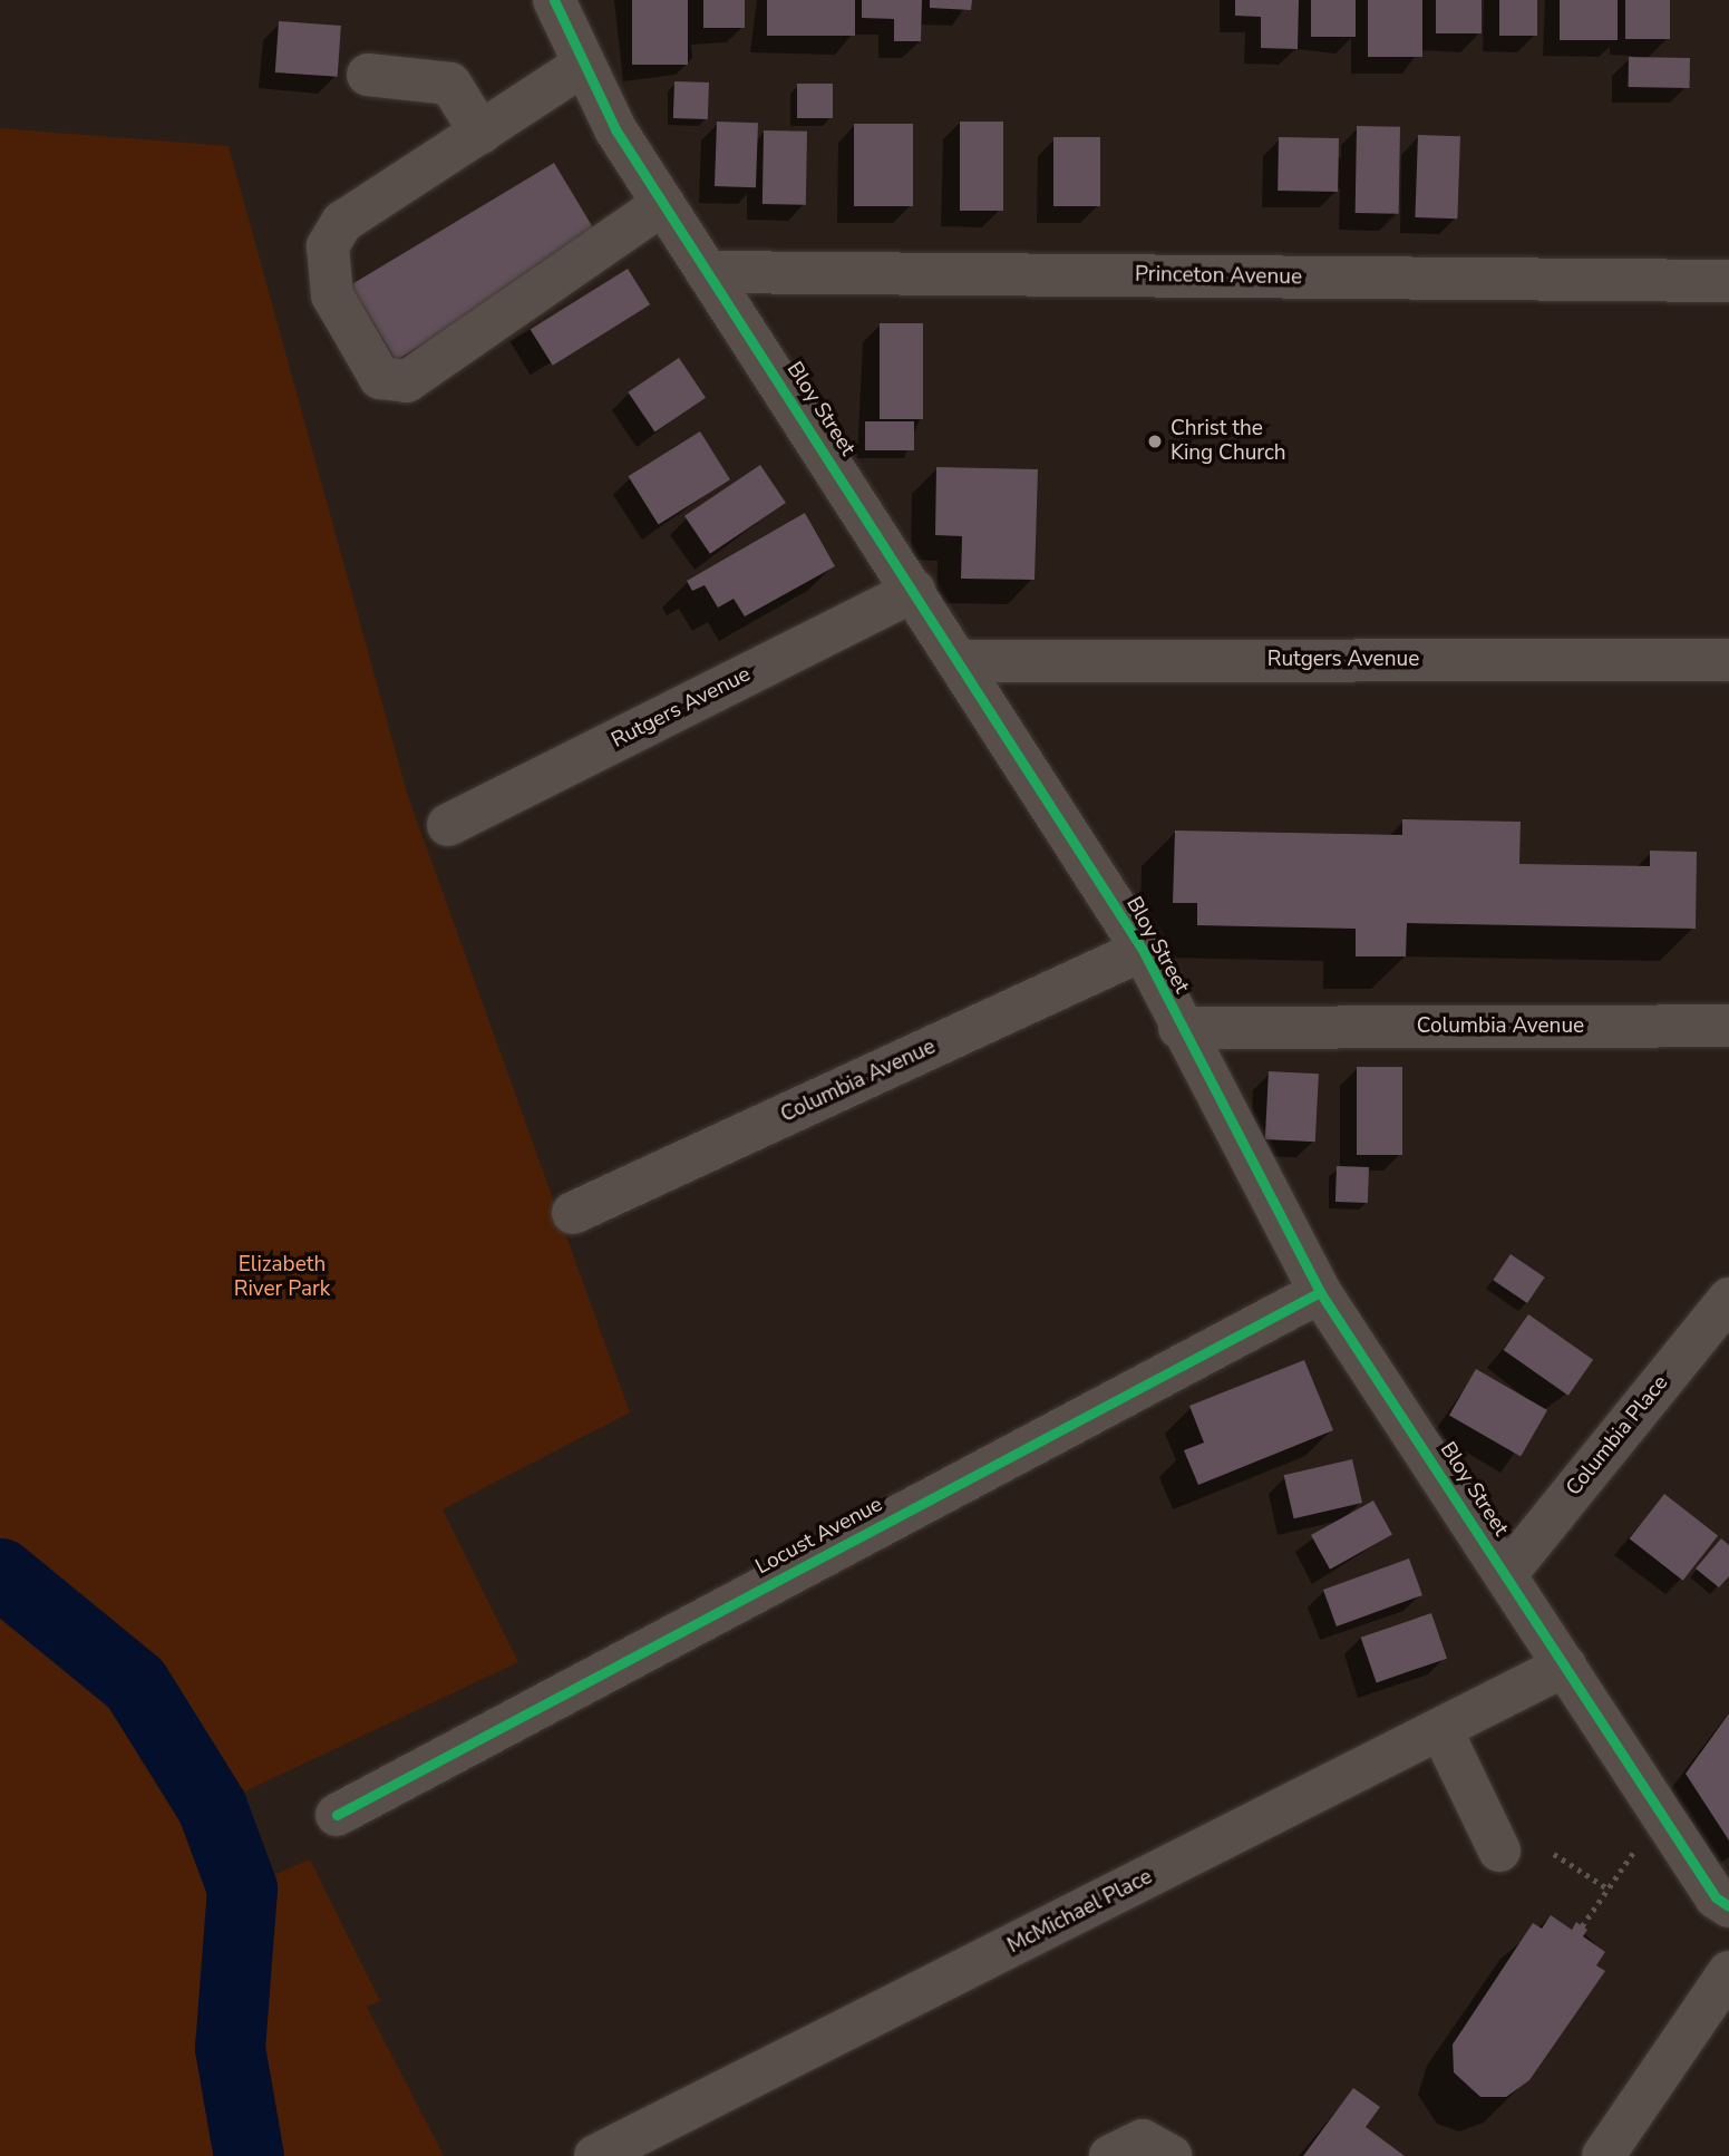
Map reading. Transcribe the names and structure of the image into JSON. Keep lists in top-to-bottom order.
{
  "streets": {
    "street": [
      "Princeton Avenue",
      "Bloy Street",
      "Rutgers Avenue",
      "Columbia Avenue",
      "Columbia Place",
      "Locust Avenue",
      "McMichael Place"
    ]
  },
  "crossings": [
    ["Princeton Avenue", "Bloy Street"],
    ["Bloy Street", "Rutgers Avenue"],
    ["Bloy Street", "Columbia Avenue"],
    ["Bloy Street", "Columbia Place"],
    ["Bloy Street", "Locust Avenue"],
    ["Bloy Street", "McMichael Place"]
  ],
  "parks": ["Elizabeth River Park"],
  "places": ["Christ the King Church"]
}
